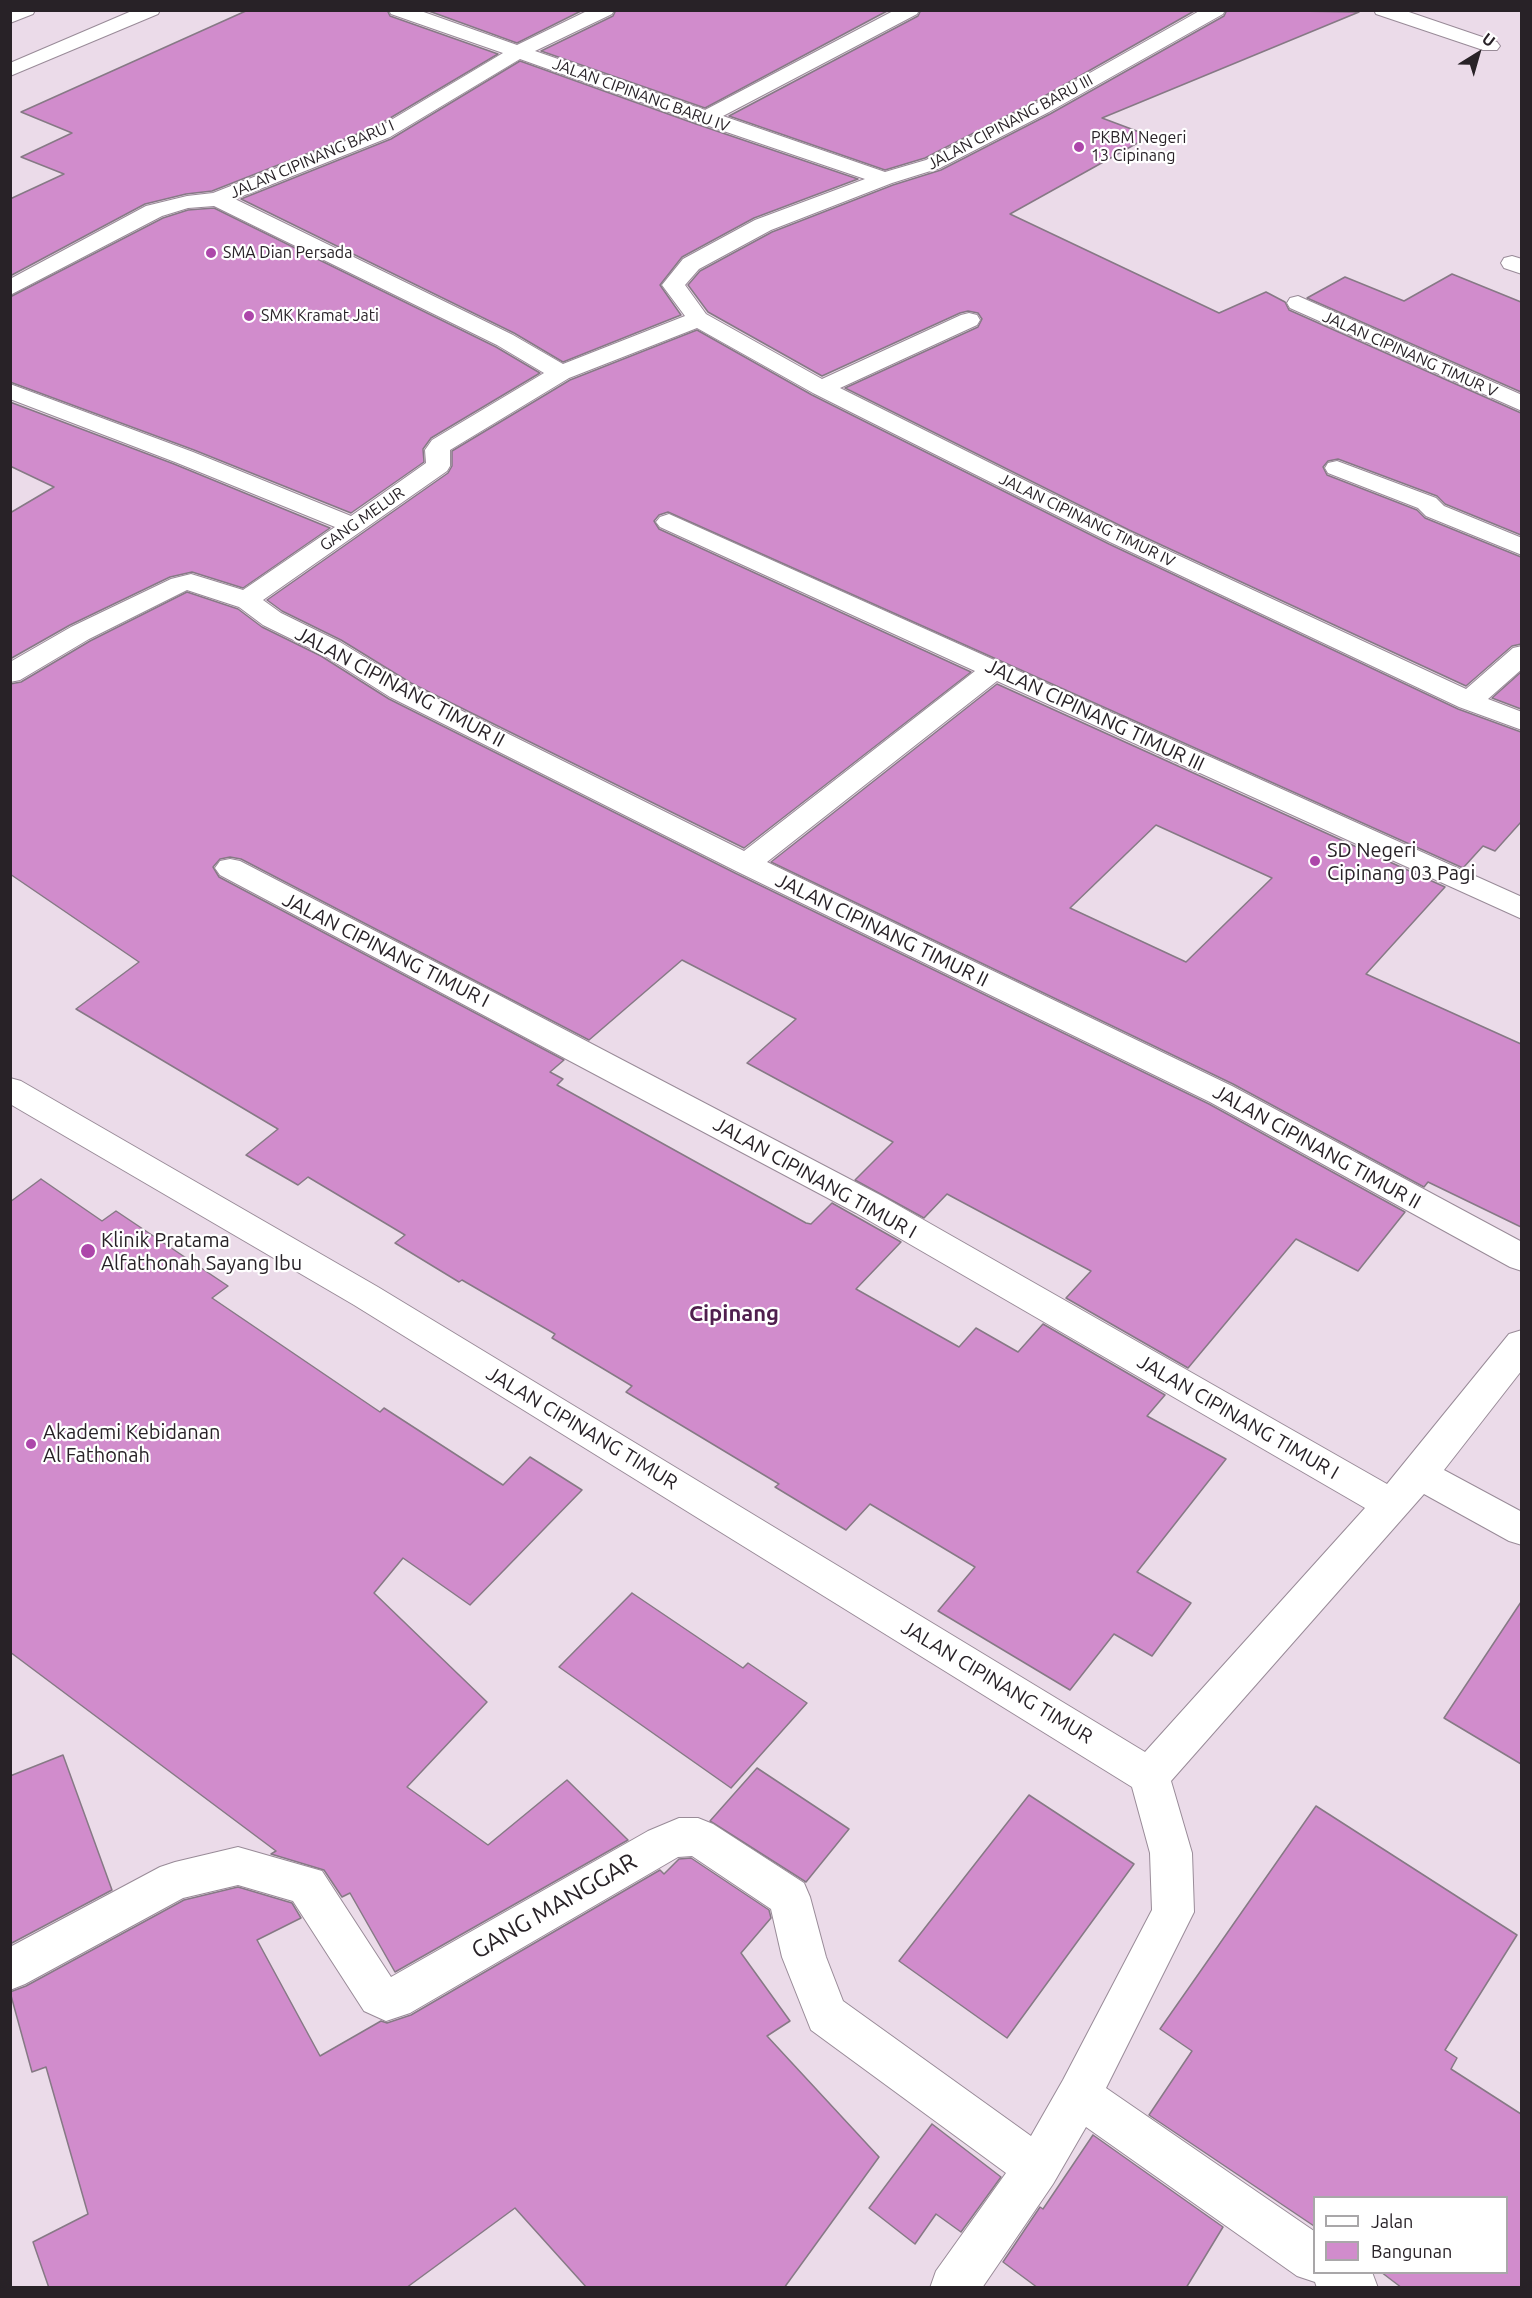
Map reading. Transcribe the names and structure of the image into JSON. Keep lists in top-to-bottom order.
{
  "streets": {
    "street": [
      "JALAN CIPINANG BARU IV",
      "JALAN CIPINANG BARU III",
      "JALAN CIPINANG BARU I",
      "JALAN CIPINANG TIMUR V",
      "GANG MELUR",
      "JALAN CIPINANG TIMUR IV",
      "JALAN CIPINANG TIMUR II",
      "JALAN CIPINANG TIMUR III",
      "JALAN CIPINANG TIMUR I",
      "JALAN CIPINANG TIMUR",
      "GANG MANGGAR"
    ]
  },
  "crossings": [
    ["JALAN CIPINANG BARU IV", "JALAN CIPINANG BARU III"],
    ["JALAN CIPINANG BARU IV", "JALAN CIPINANG BARU I"],
    ["JALAN CIPINANG BARU III", "JALAN CIPINANG TIMUR IV"],
    ["GANG MELUR", "JALAN CIPINANG TIMUR IV"],
    ["GANG MELUR", "JALAN CIPINANG TIMUR II"]
  ],
  "districts": ["Cipinang"],
  "places": [
    "PKBM Negeri 13 Cipinang",
    "SMA Dian Persada",
    "SMK Kramat Jati",
    "SD Negeri Cipinang 03 Pagi",
    "Klinik Pratama Alfathonah Sayang Ibu",
    "Akademi Kebidanan Al Fathonah"
  ],
  "legend": ["Jalan", "Bangunan"],
  "north": "top right"
}
